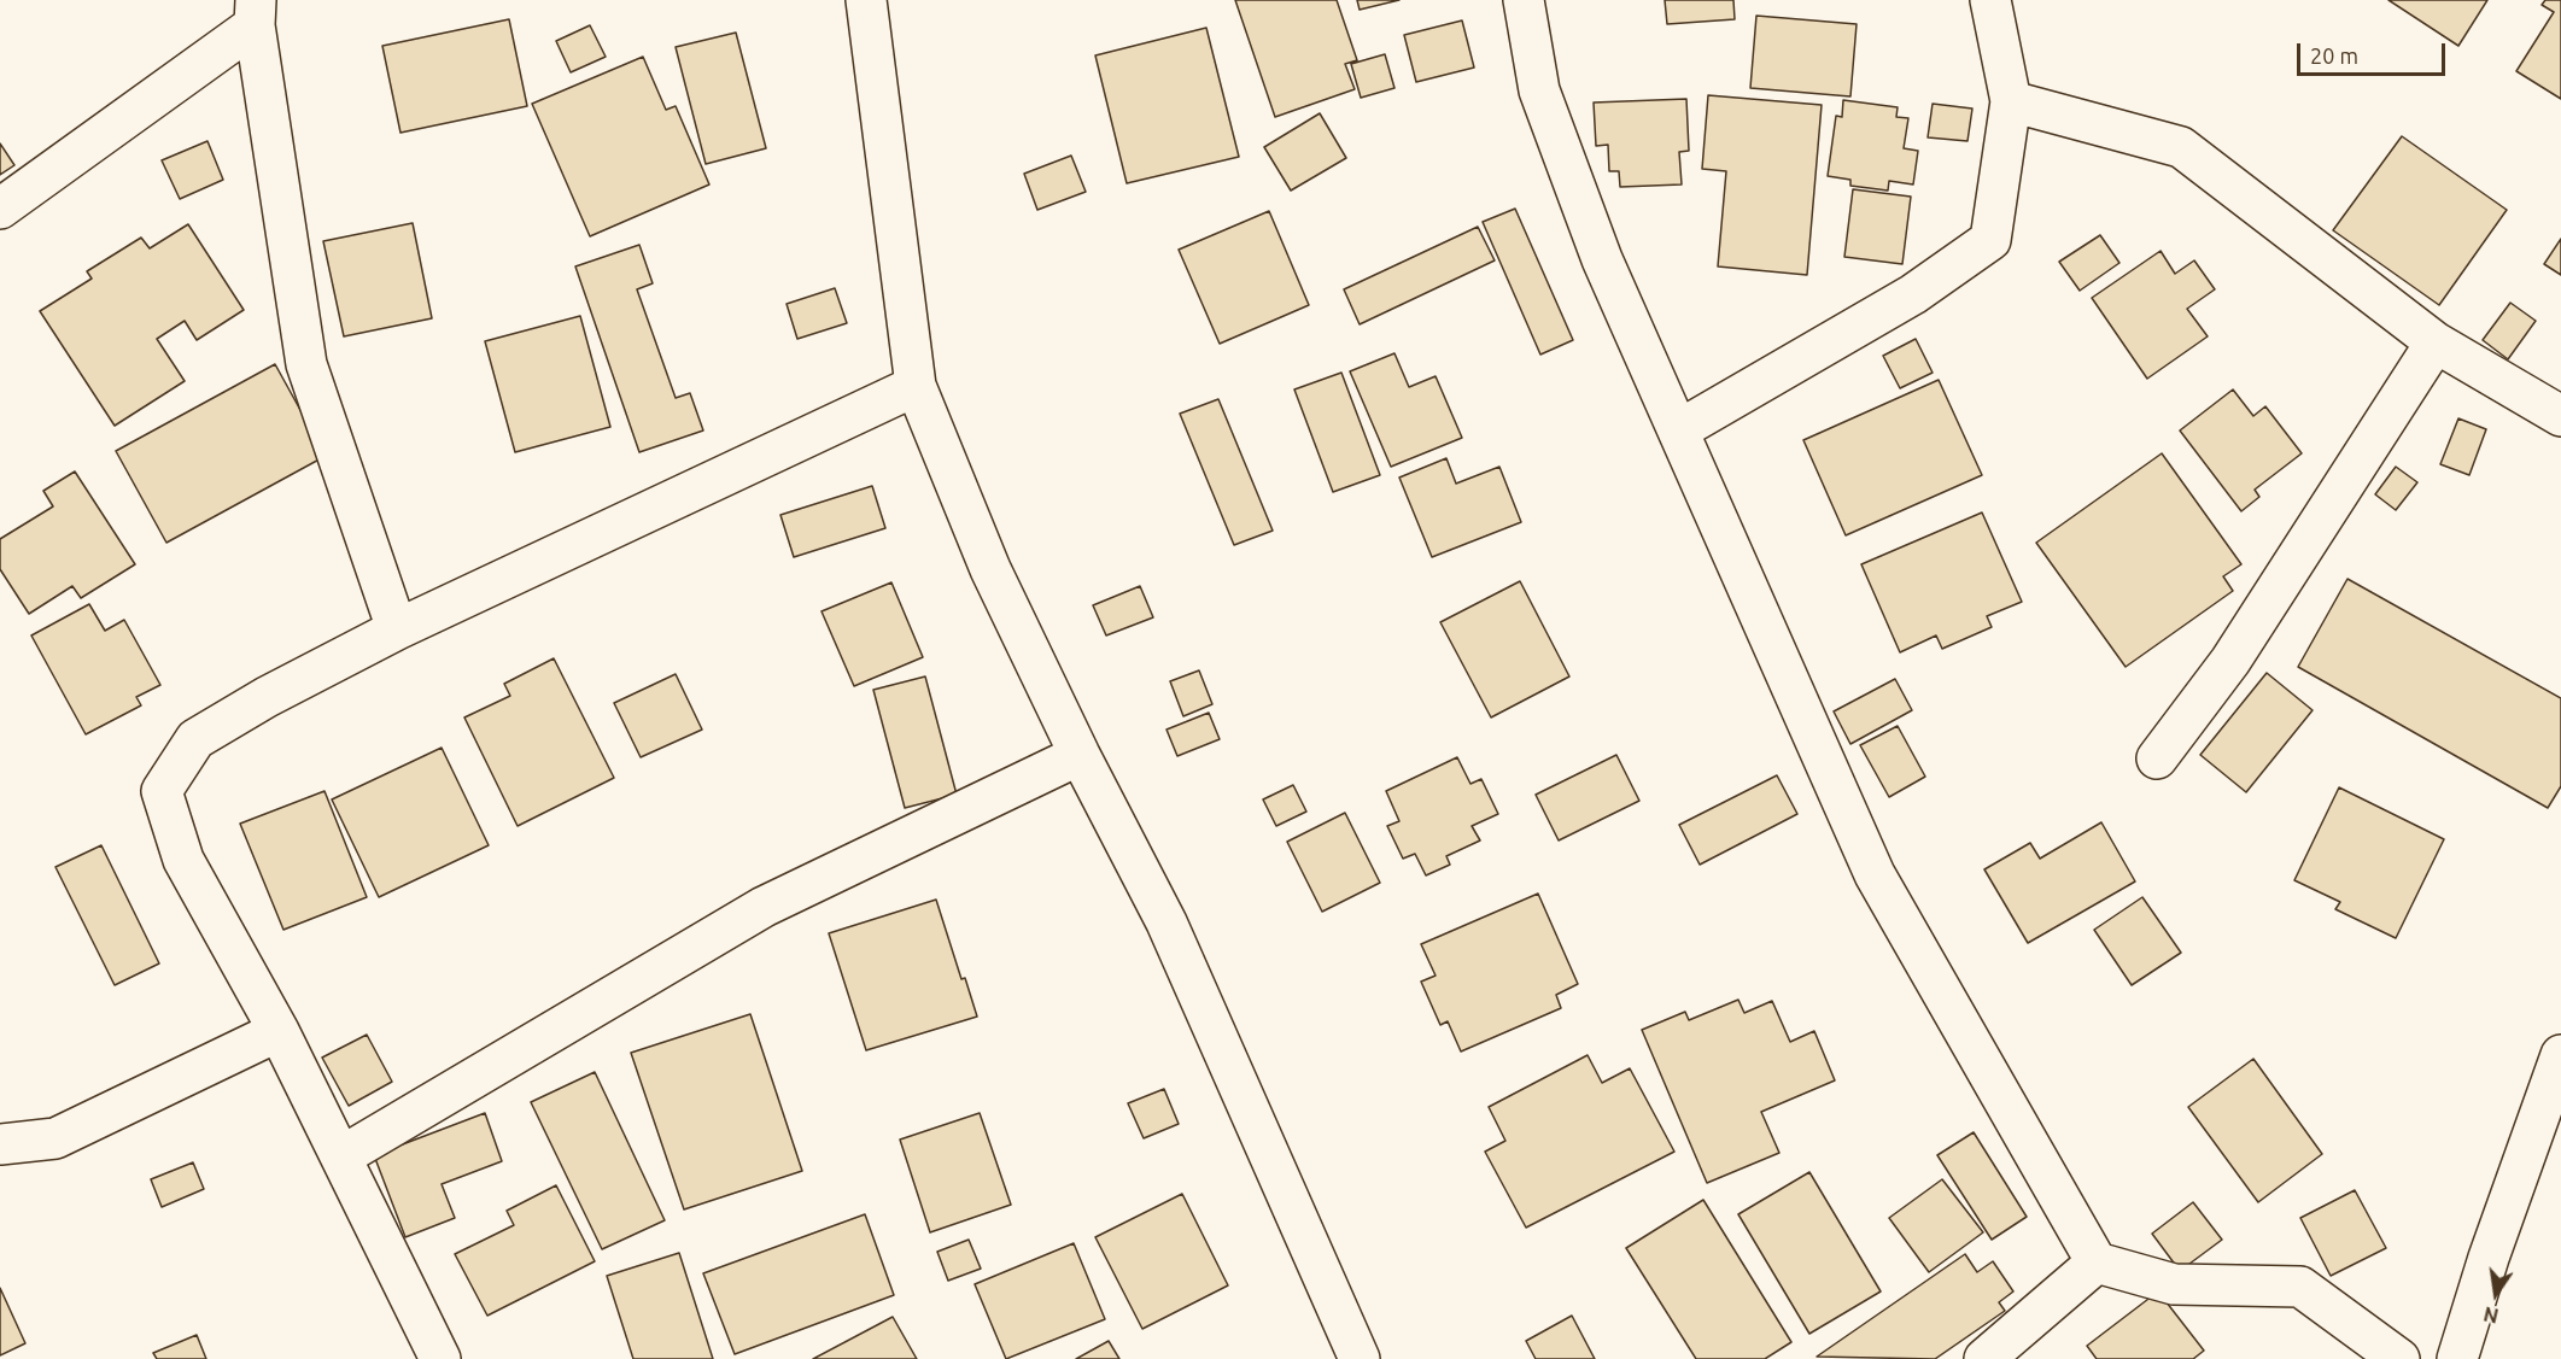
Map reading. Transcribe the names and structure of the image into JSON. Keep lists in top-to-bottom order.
{
  "scale_bar": "20 m",
  "north": "bottom"
}
